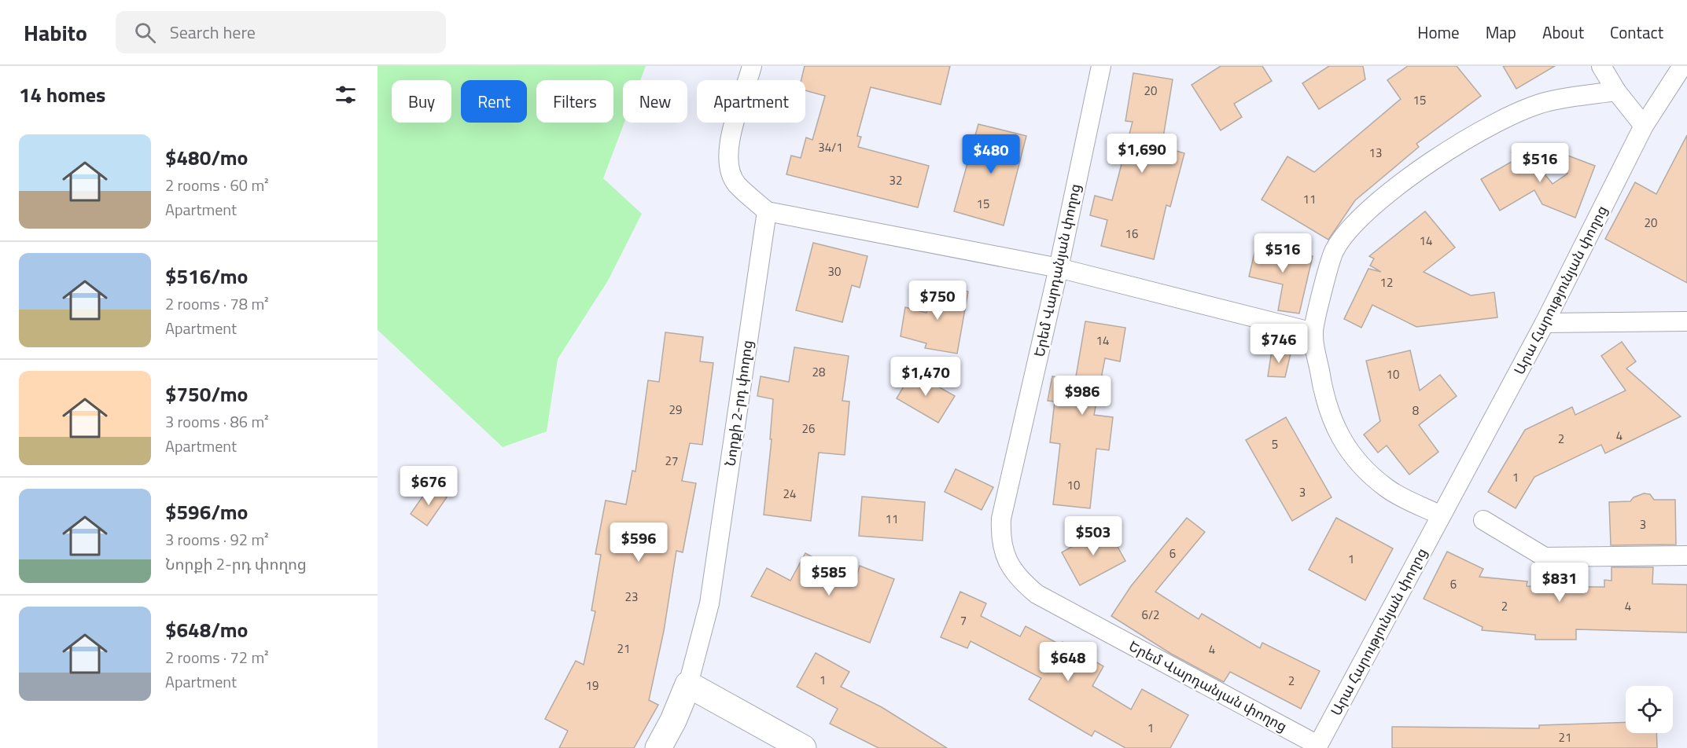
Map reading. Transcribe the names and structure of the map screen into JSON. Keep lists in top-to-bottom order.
{
  "streets": {
    "street": ["Երեմ Վարդանյան փողոց", "Արա Հարությունյան փողոց", "Նորքի 2-րդ փողոց"]
  },
  "crossings": [
    ["Երեմ Վարդանյան փողոց", "Արա Հարությունյան փողոց"]
  ],
  "house_numbers": [
    "20",
    "15",
    "34/1",
    "13",
    "32",
    "11",
    "15",
    "20",
    "16",
    "14",
    "30",
    "12",
    "14",
    "28",
    "10",
    "29",
    "8",
    "26",
    "4",
    "2",
    "5",
    "27",
    "1",
    "10",
    "3",
    "24",
    "11",
    "3",
    "6",
    "1",
    "6",
    "23",
    "2",
    "4",
    "6/2",
    "7",
    "21",
    "4",
    "1",
    "2",
    "19",
    "1",
    "21"
  ],
  "page": {
    "header": "Habito",
    "search": "Search here",
    "nav": [
      "Home",
      "Map",
      "About",
      "Contact"
    ],
    "heading": "14 homes",
    "chip": [
      "Buy",
      "Rent",
      "Filters",
      "New",
      "Apartment"
    ],
    "list": [
      {
        "name": "$480/mo",
        "note": "2 rooms · 60 m² · Apartment"
      },
      {
        "name": "$516/mo",
        "note": "2 rooms · 78 m² · Apartment"
      },
      {
        "name": "$750/mo",
        "note": "3 rooms · 86 m² · Apartment"
      },
      {
        "name": "$596/mo",
        "note": "3 rooms · 92 m² · Նորքի 2-րդ փողոց"
      },
      {
        "name": "$648/mo",
        "note": "2 rooms · 72 m² · Apartment"
      }
    ],
    "price": [
      "$1,690",
      "$480",
      "$516",
      "$516",
      "$750",
      "$746",
      "$1,470",
      "$986",
      "$676",
      "$503",
      "$596",
      "$585",
      "$831",
      "$648"
    ]
  }
}
